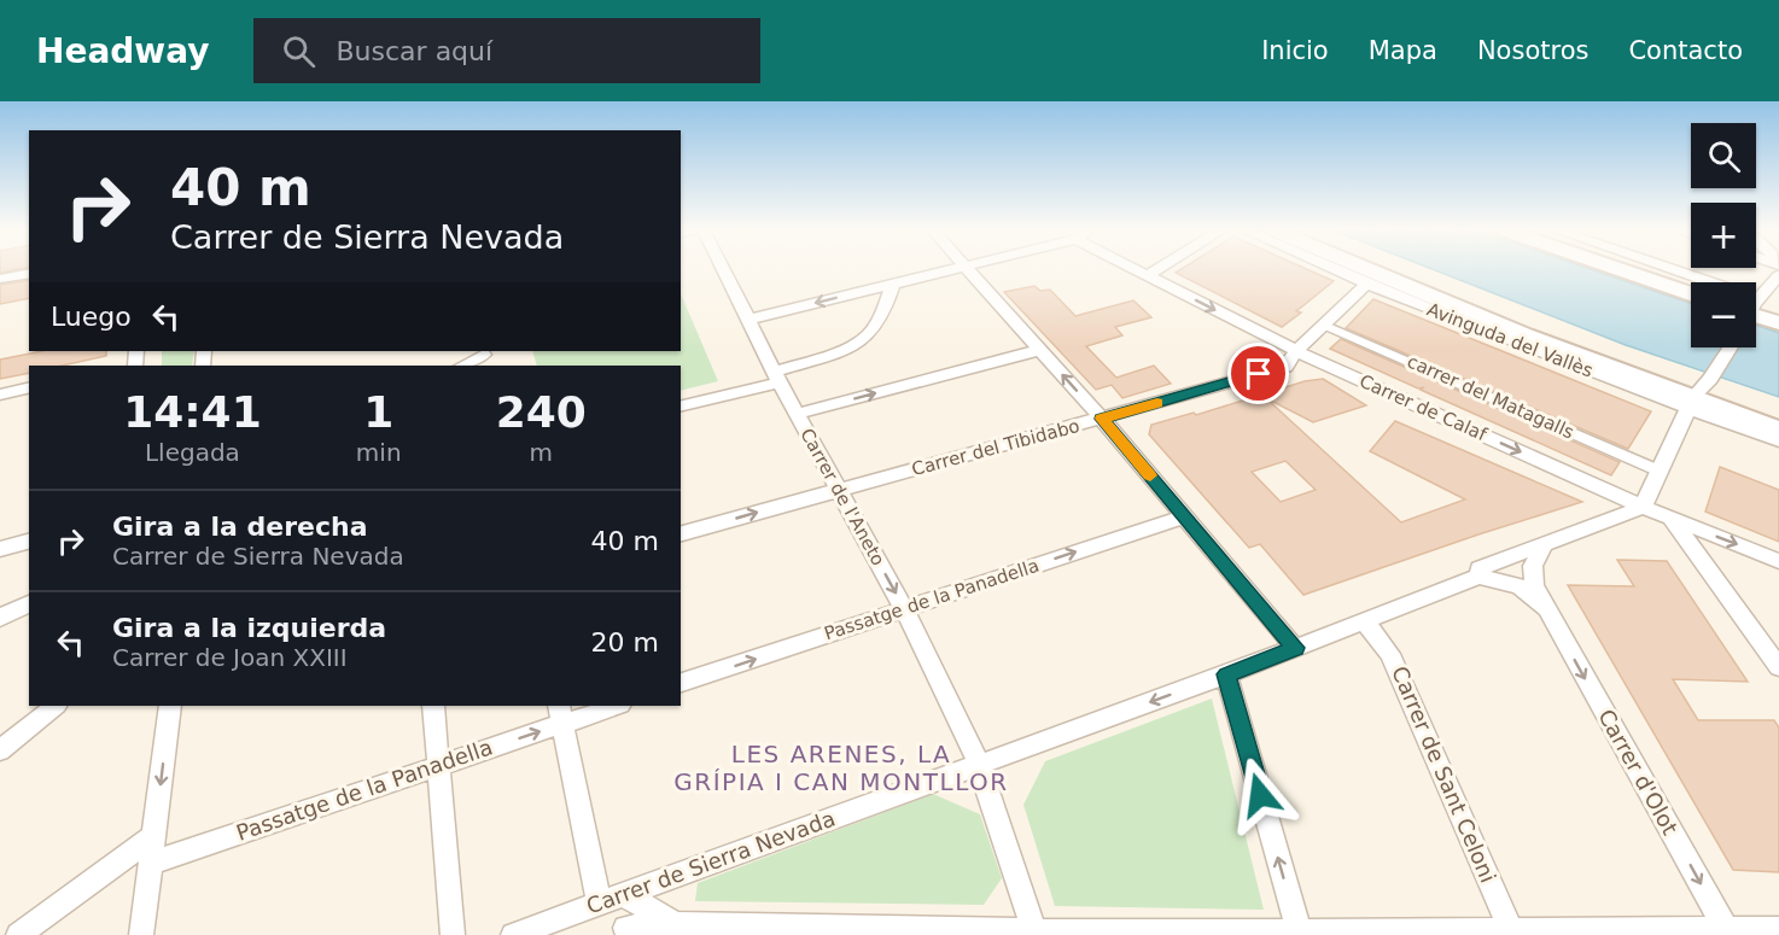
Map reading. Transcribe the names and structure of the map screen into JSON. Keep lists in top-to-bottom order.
{
  "streets": {
    "main road": ["Avinguda del Vallès"],
    "street": [
      "carrer del Matagalls",
      "Carrer de Calaf",
      "Carrer del Tibidabo",
      "Carrer de l'Aneto",
      "Passatge de la Panadella",
      "Carrer d'Olot",
      "Carrer de Sant Celoni",
      "Carrer de Sierra Nevada"
    ]
  },
  "crossings": [
    ["Avinguda del Vallès", "Carrer del Tibidabo"],
    ["carrer del Matagalls", "Carrer del Tibidabo"],
    ["Carrer de Calaf", "Carrer del Tibidabo"],
    ["Carrer de Calaf", "Carrer de Sierra Nevada"],
    ["Carrer del Tibidabo", "Carrer de l'Aneto"],
    ["Carrer de l'Aneto", "Passatge de la Panadella"],
    ["Carrer de l'Aneto", "Carrer de Sierra Nevada"],
    ["Carrer de Sant Celoni", "Carrer de Sierra Nevada"]
  ],
  "one_way": ["Carrer de Calaf", "Passatge de la Panadella", "Carrer d'Olot"],
  "districts": ["LES ARENES, LA GRÍPIA I CAN MONTLLOR"],
  "page": {
    "header": "Headway",
    "search": "Buscar aquí",
    "nav": [
      "Inicio",
      "Mapa",
      "Nosotros",
      "Contacto"
    ],
    "map_buttons": ["+", "−"],
    "turn": ["40 m", "Carrer de Sierra Nevada"],
    "then": "Luego",
    "eta": [
      "14:41",
      "Llegada",
      "1",
      "min",
      "240",
      "m"
    ],
    "list": [
      {
        "name": "Gira a la derecha",
        "note": "Carrer de Sierra Nevada",
        "value": "40 m"
      },
      {
        "name": "Gira a la izquierda",
        "note": "Carrer de Joan XXIII",
        "value": "20 m"
      }
    ]
  }
}
